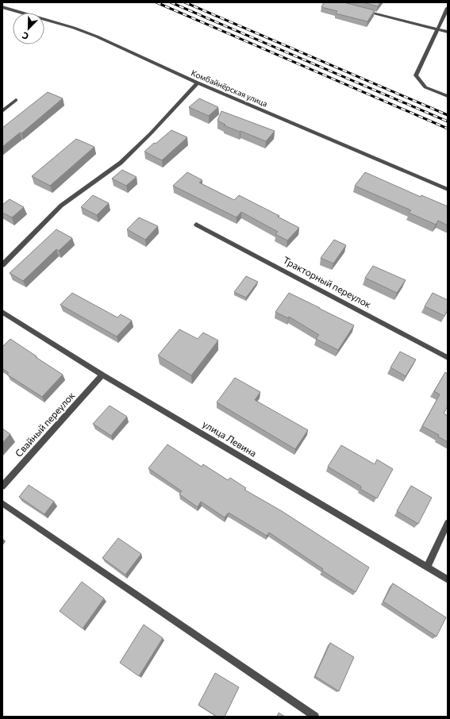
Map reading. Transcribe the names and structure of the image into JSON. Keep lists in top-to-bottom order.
{
  "streets": {
    "street": [
      "Комбайнёрская улица",
      "Тракторный переулок",
      "Свайный переулок",
      "улица Левина"
    ]
  },
  "crossings": [
    ["Свайный переулок", "улица Левина"]
  ],
  "north": "bottom left"
}
